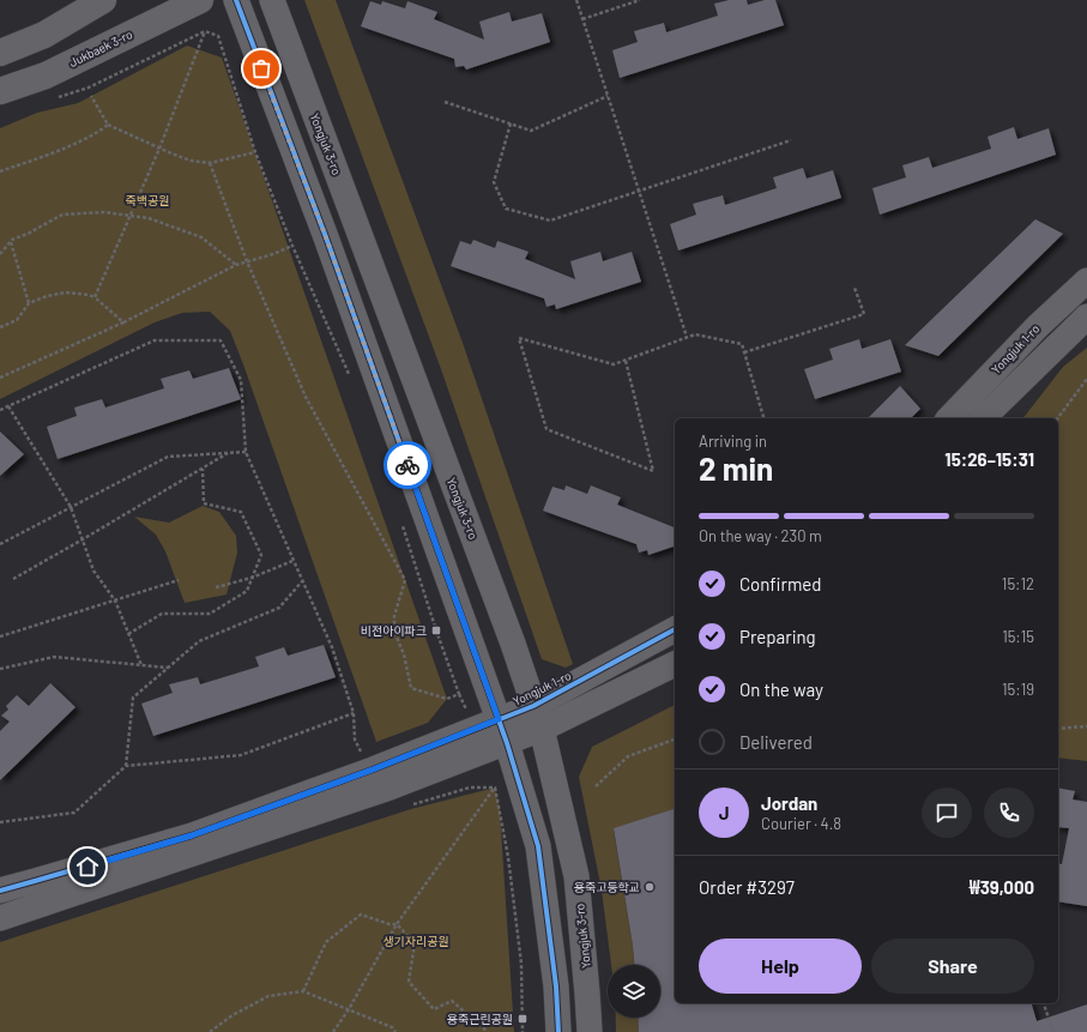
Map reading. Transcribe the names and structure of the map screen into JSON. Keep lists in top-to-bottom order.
{
  "streets": {
    "main road": ["Jukbaek 3-ro"],
    "street": ["Yongjuk 3-ro", "Yongjuk 1-ro"]
  },
  "crossings": [
    ["Yongjuk 3-ro", "Yongjuk 1-ro"]
  ],
  "parks": ["죽백공원", "생기자리공원"],
  "places": {
    "transit": ["비전아이파크", "용죽근린공원"],
    "other": ["용죽고등학교"]
  },
  "page": {
    "heading": ["2 min", "Arriving in", "15:26–15:31"],
    "panel": [
      "Jordan",
      "Courier · 4.8",
      "Order #3297",
      "₩39,000"
    ],
    "bar": "On the way · 230 m",
    "list": [
      ["Confirmed", "15:12"],
      ["Preparing", "15:15"],
      ["On the way", "15:19"],
      "Delivered"
    ],
    "round": "J",
    "buttons": ["Help", "Share"]
  }
}
